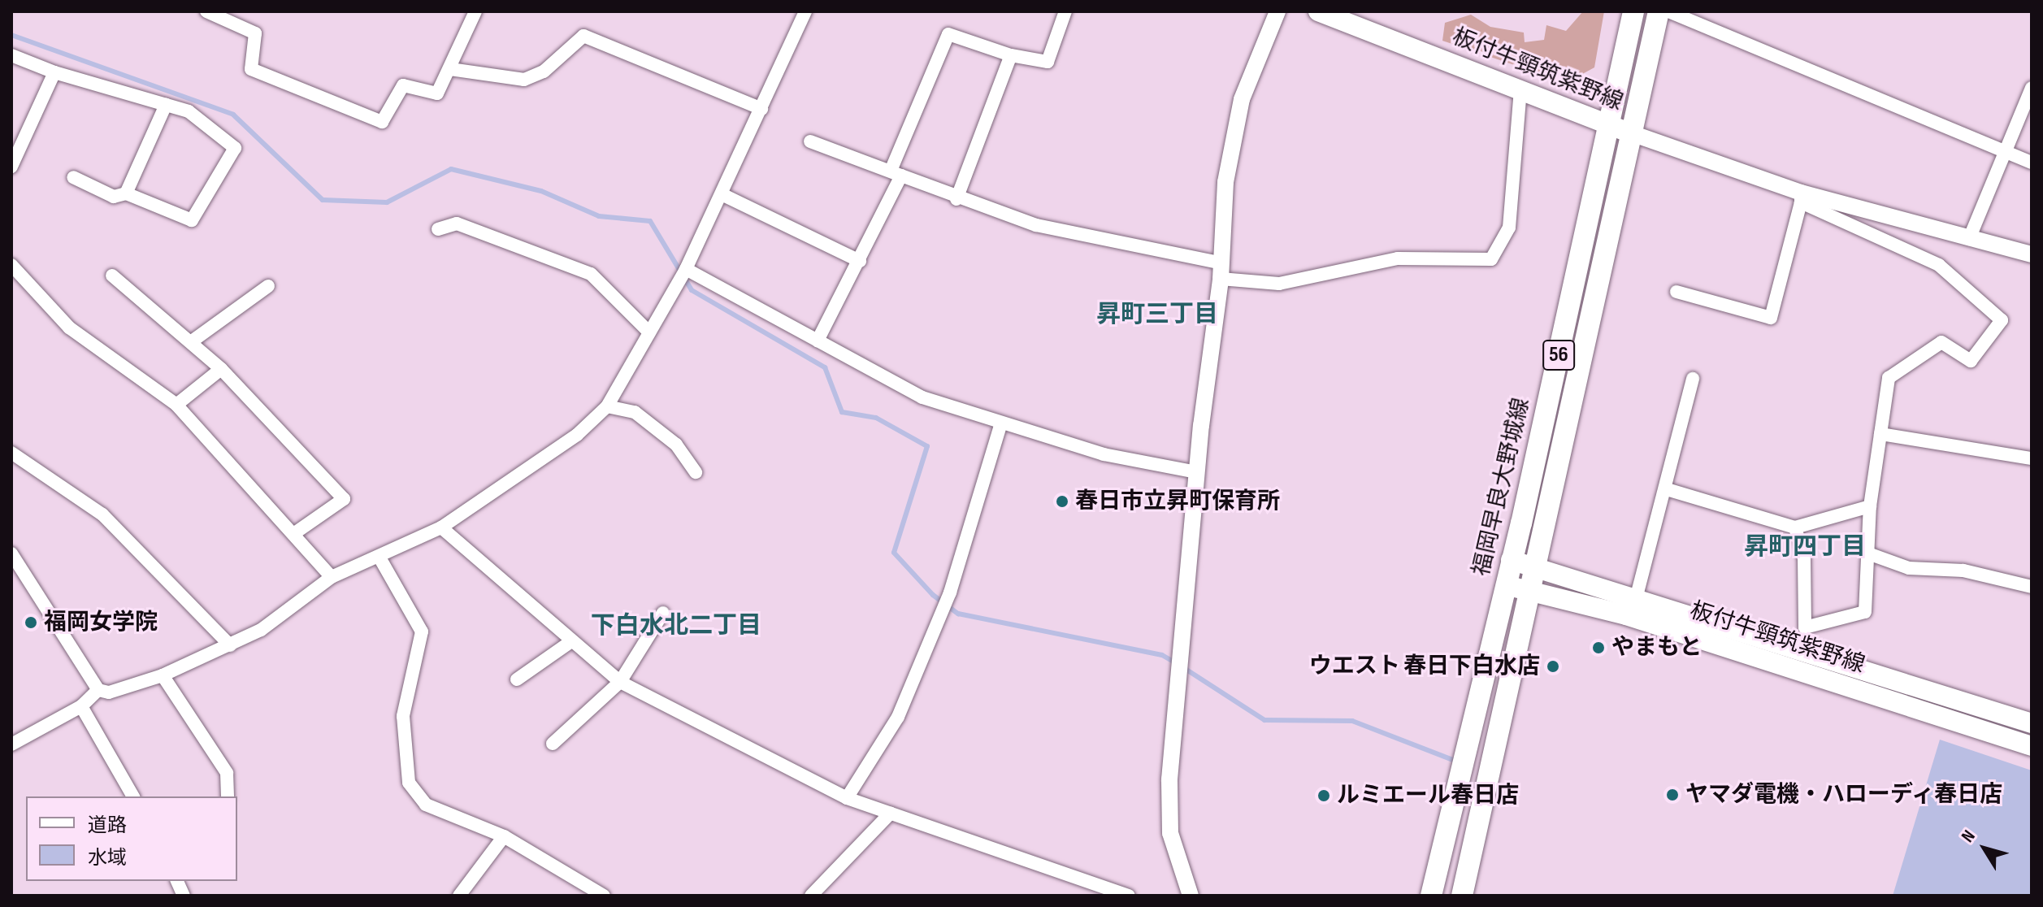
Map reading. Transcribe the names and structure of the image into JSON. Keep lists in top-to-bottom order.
{
  "streets": {
    "main road": ["板付牛頸筑紫野線", "56", "福岡早良大野城線"]
  },
  "crossings": [
    ["板付牛頸筑紫野線", "56"],
    ["板付牛頸筑紫野線", "福岡早良大野城線"]
  ],
  "districts": ["昇町三丁目", "昇町四丁目", "下白水北二丁目"],
  "places": [
    "春日市立昇町保育所",
    "福岡女学院",
    "やまもと",
    "ウエスト 春日下白水店",
    "ヤマダ電機・ハローディ春日店",
    "ルミエール春日店"
  ],
  "legend": ["道路", "水域"],
  "north": "top left"
}
